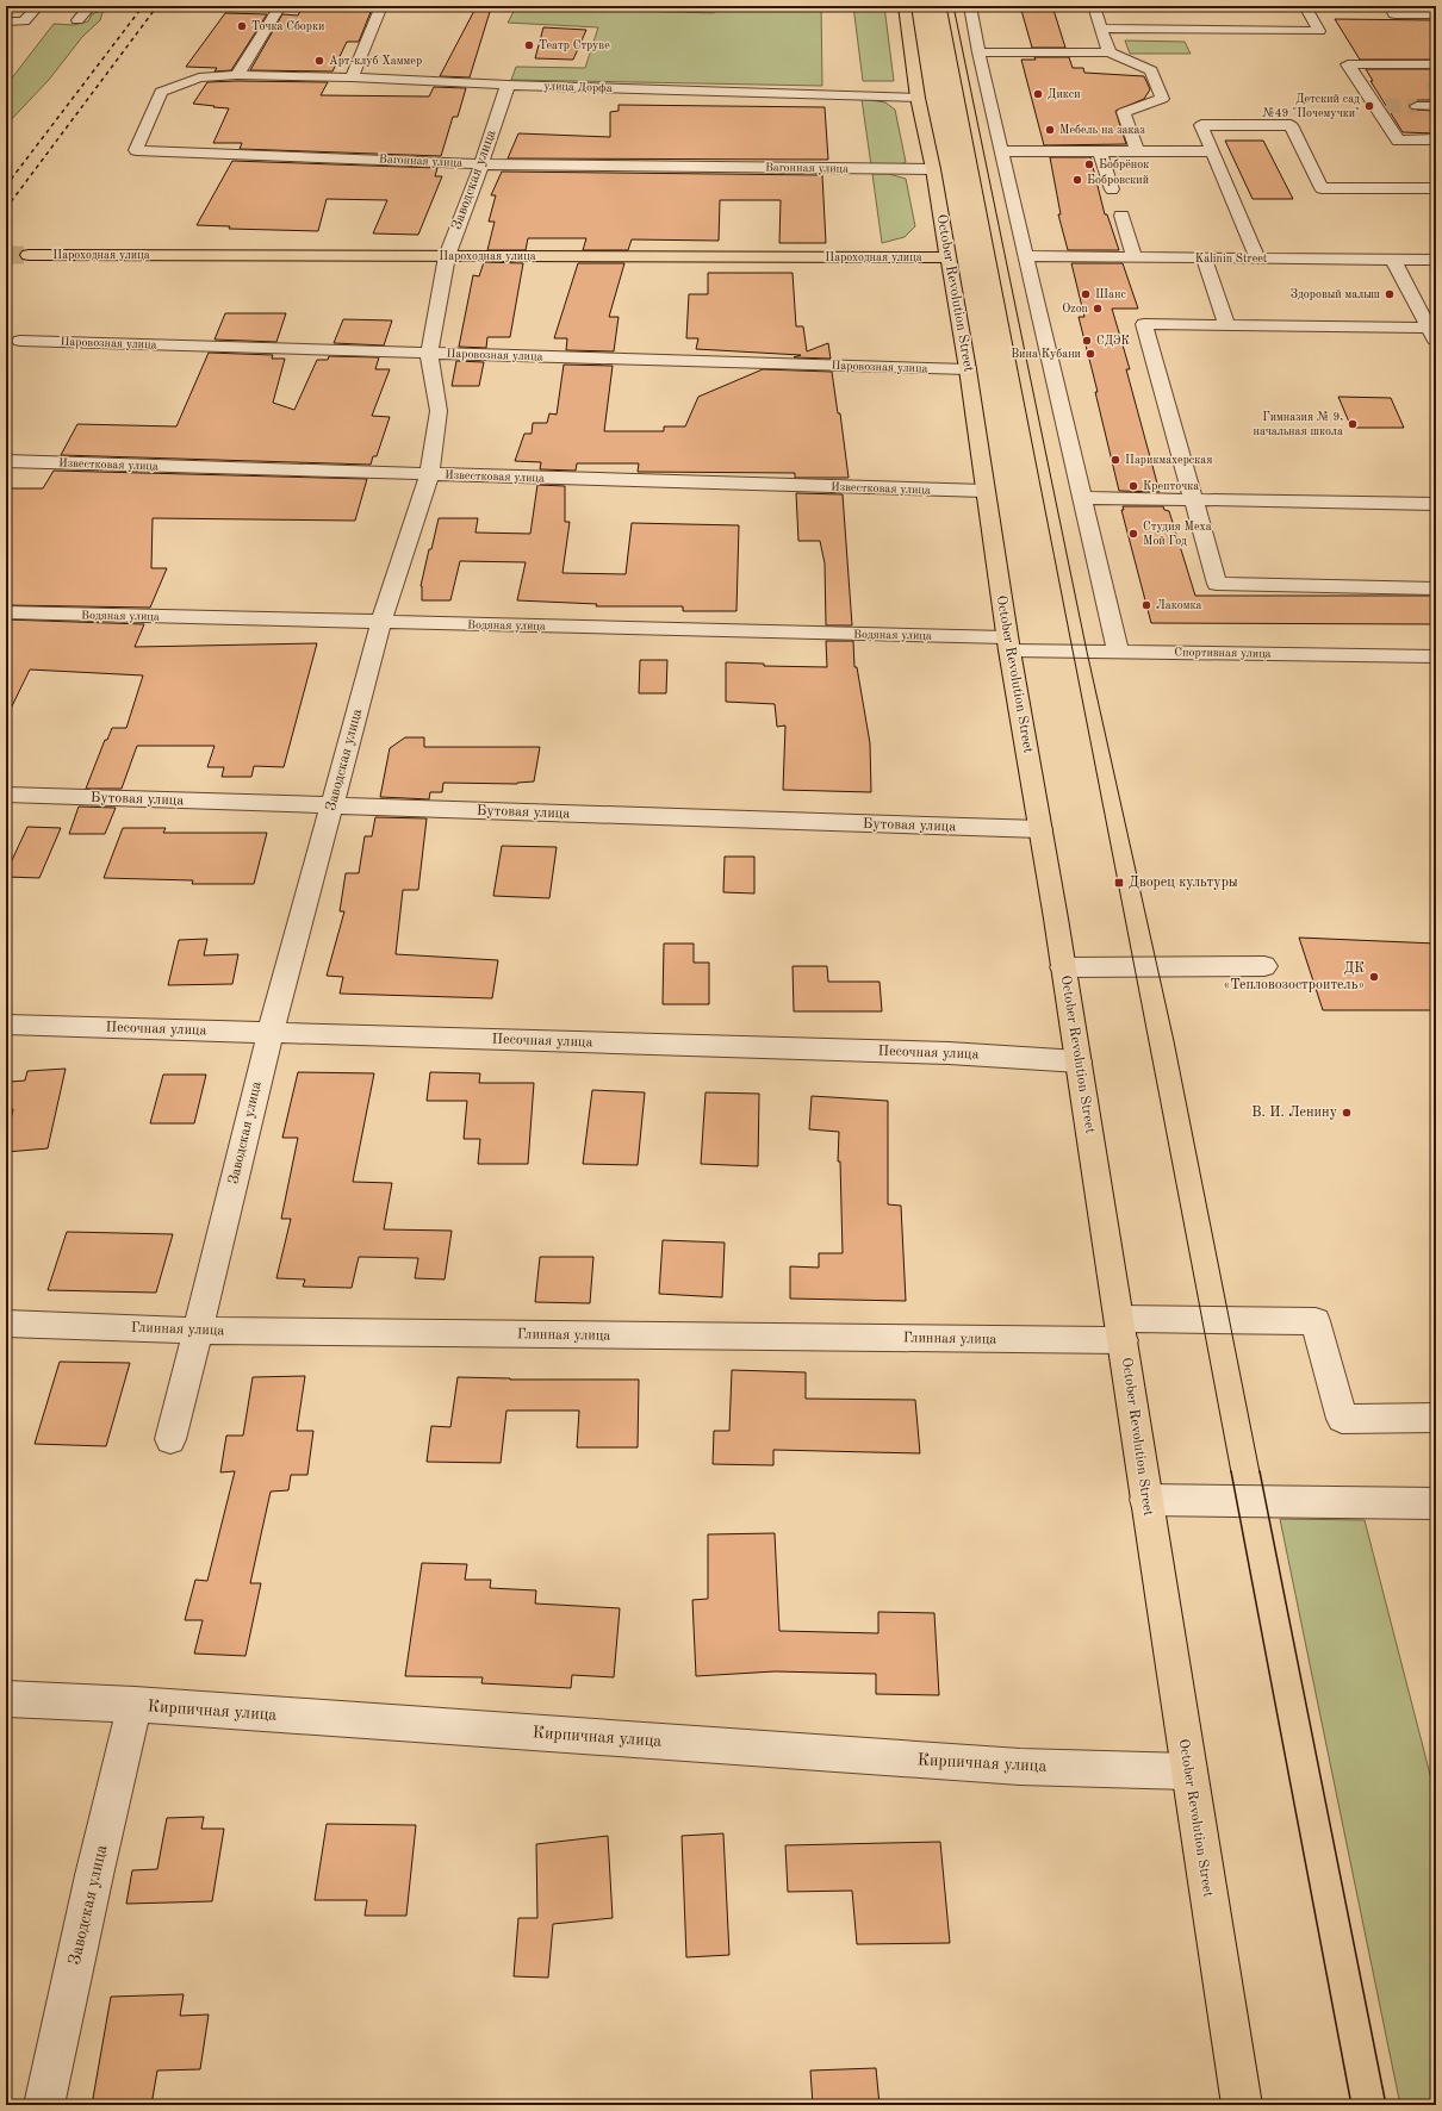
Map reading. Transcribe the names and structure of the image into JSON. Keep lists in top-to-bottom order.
{
  "streets": {
    "main road": ["Пароходная улица", "October Revolution Street"],
    "street": [
      "улица Дорфа",
      "Вагонная улица",
      "Заводская улица",
      "Kalinin Street",
      "Паровозная улица",
      "Известковая улица",
      "Водяная улица",
      "Спортивная улица",
      "Бутовая улица",
      "Песочная улица",
      "Глинная улица",
      "Кирпичная улица"
    ]
  },
  "crossings": [
    ["улица Дорфа", "Вагонная улица"],
    ["улица Дорфа", "Заводская улица"],
    ["улица Дорфа", "October Revolution Street"],
    ["Вагонная улица", "Заводская улица"],
    ["Вагонная улица", "October Revolution Street"],
    ["Заводская улица", "Пароходная улица"],
    ["Заводская улица", "Паровозная улица"],
    ["Заводская улица", "Известковая улица"],
    ["Заводская улица", "Водяная улица"],
    ["Заводская улица", "Бутовая улица"],
    ["Заводская улица", "Песочная улица"],
    ["Заводская улица", "Глинная улица"],
    ["Заводская улица", "Кирпичная улица"],
    ["Пароходная улица", "October Revolution Street"],
    ["October Revolution Street", "Паровозная улица"],
    ["October Revolution Street", "Известковая улица"],
    ["October Revolution Street", "Водяная улица"],
    ["October Revolution Street", "Спортивная улица"],
    ["October Revolution Street", "Бутовая улица"],
    ["October Revolution Street", "Песочная улица"],
    ["October Revolution Street", "Глинная улица"],
    ["October Revolution Street", "Кирпичная улица"],
    ["Водяная улица", "Спортивная улица"]
  ],
  "places": {
    "other": [
      "Точка Сборки",
      "Театр Струве",
      "Арт-клуб Хаммер",
      "Дикси",
      "Детский сад №49 \"Почемучки\"",
      "Мебель на заказ",
      "Бобрёнок",
      "Бобровский",
      "Шанс",
      "Здоровый малыш",
      "Ozon",
      "СДЭК",
      "Вина Кубани",
      "Гимназия № 9, начальная школа",
      "Парикмахерская",
      "Крепточка",
      "Студия Меха Мой Год",
      "Лакомка",
      "ДК «Тепловозостроитель»",
      "В. И. Ленину"
    ],
    "transit": ["Дворец культуры"]
  }
}
